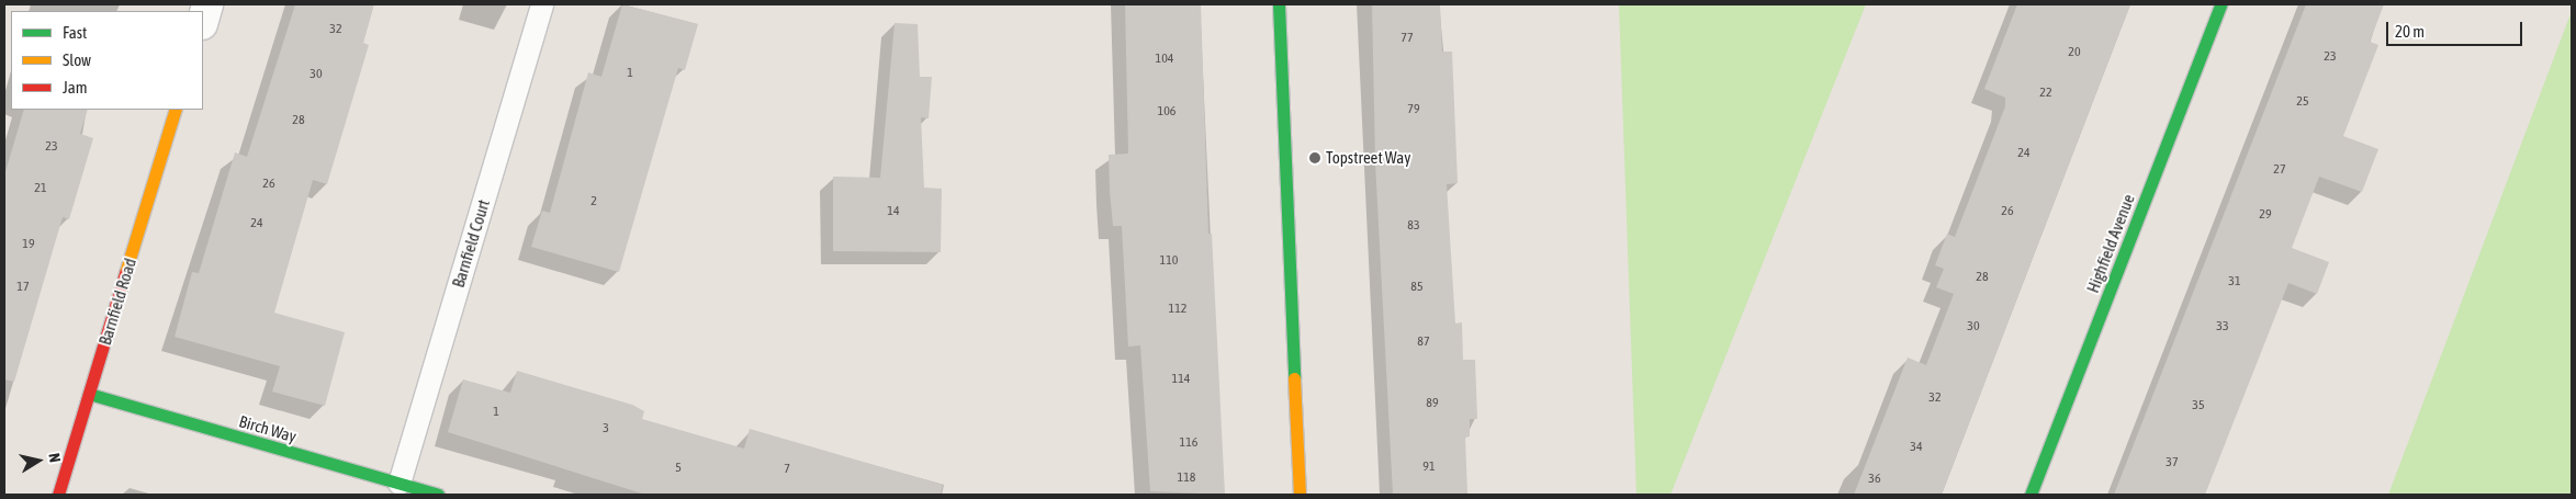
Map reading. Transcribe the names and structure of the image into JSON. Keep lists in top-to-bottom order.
{
  "streets": {
    "street": ["Highfield Avenue", "Barnfield Road", "Birch Way"],
    "lane": ["Barnfield Court"]
  },
  "crossings": [
    ["Barnfield Court", "Birch Way"],
    ["Barnfield Road", "Birch Way"]
  ],
  "places": ["Topstreet Way"],
  "house_numbers": [
    "32",
    "77",
    "20",
    "23",
    "104",
    "1",
    "30",
    "22",
    "25",
    "79",
    "106",
    "28",
    "23",
    "24",
    "27",
    "26",
    "21",
    "2",
    "14",
    "26",
    "29",
    "24",
    "83",
    "19",
    "110",
    "28",
    "31",
    "17",
    "85",
    "112",
    "30",
    "33",
    "87",
    "114",
    "32",
    "89",
    "35",
    "1",
    "3",
    "116",
    "34",
    "37",
    "91",
    "5",
    "7",
    "118",
    "36"
  ],
  "legend": ["Fast", "Slow", "Jam"],
  "scale_bar": "20 m",
  "north": "right"
}
